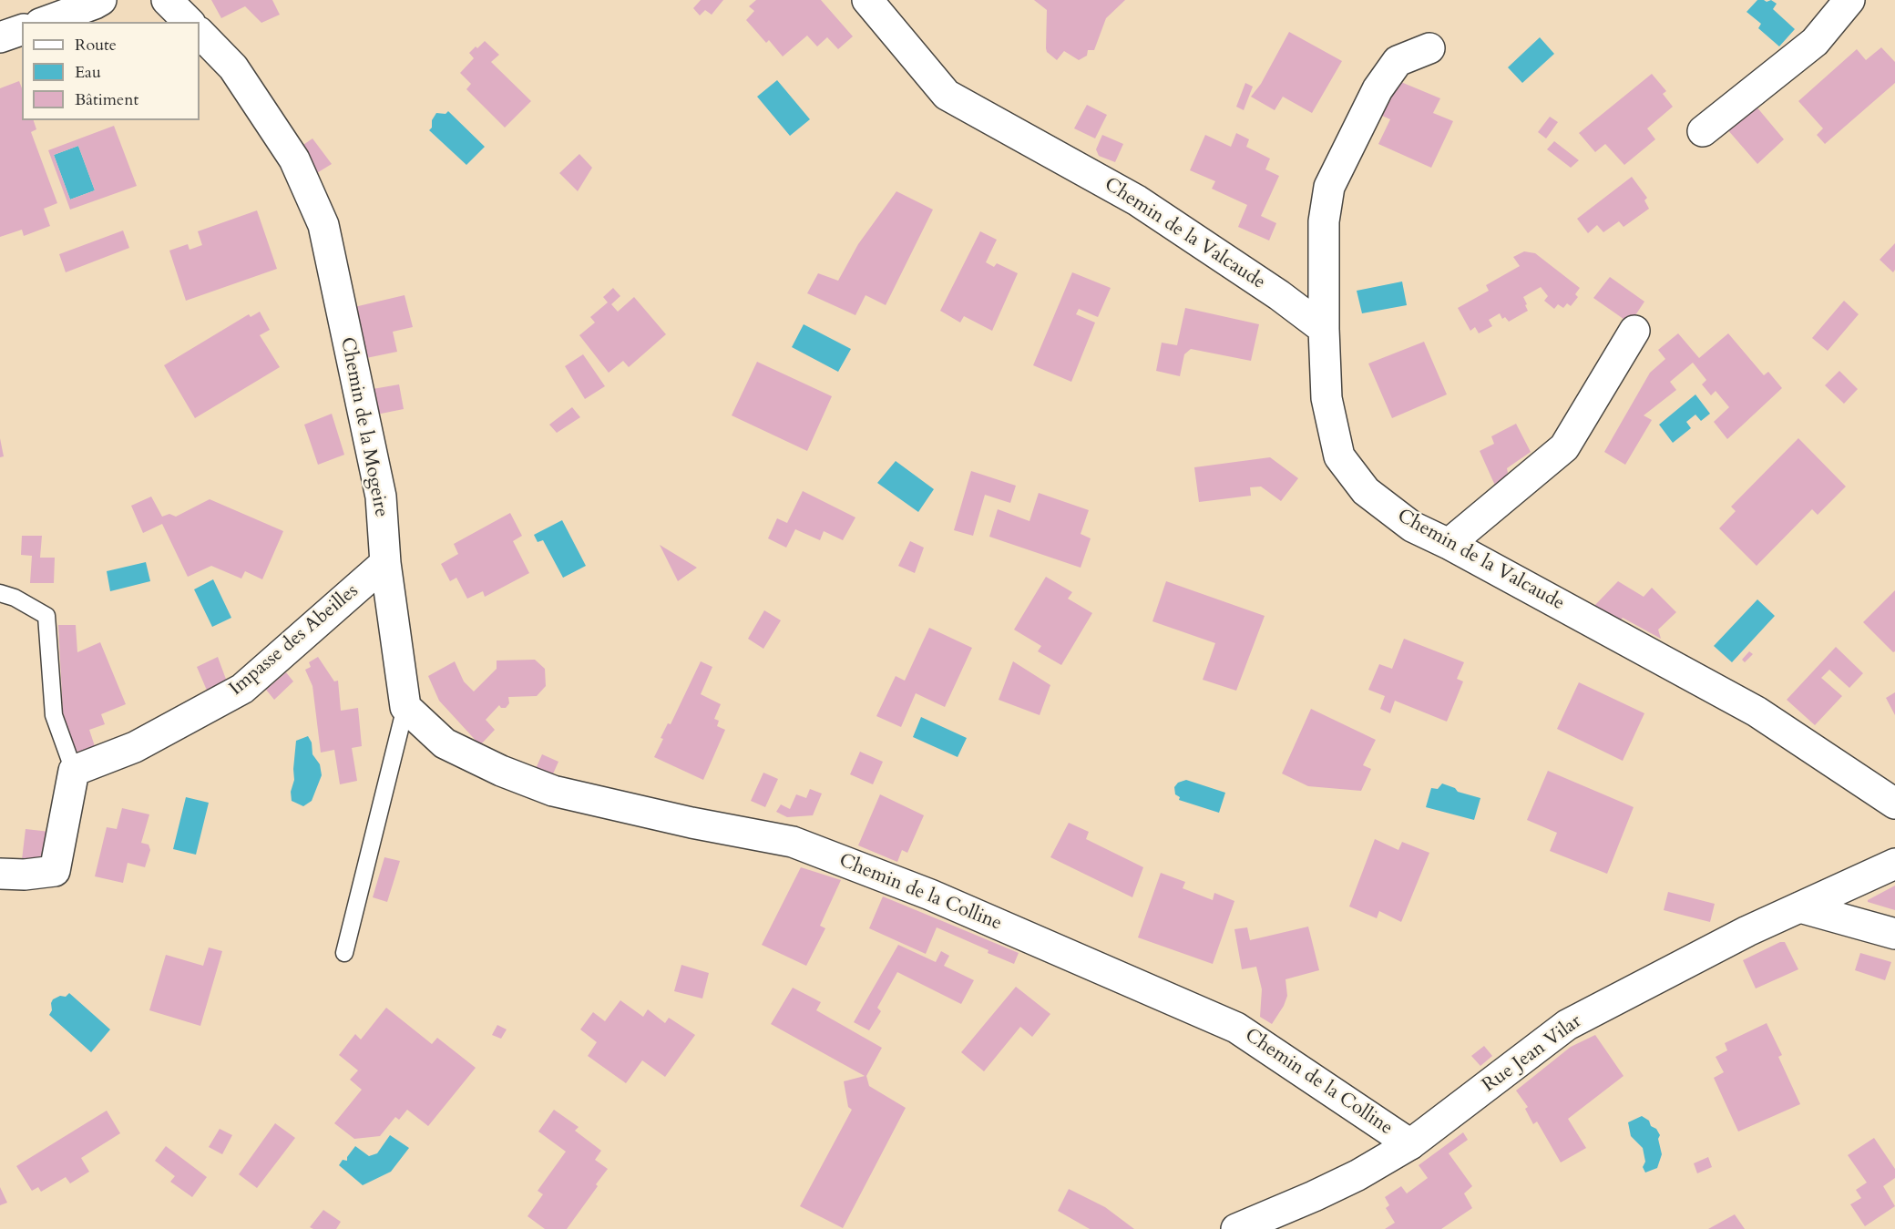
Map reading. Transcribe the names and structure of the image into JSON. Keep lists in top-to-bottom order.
{
  "streets": {
    "street": [
      "Chemin de la Valcaude",
      "Chemin de la Mogeire",
      "Impasse des Abeilles",
      "Chemin de la Colline",
      "Rue Jean Vilar"
    ]
  },
  "crossings": [
    ["Chemin de la Mogeire", "Impasse des Abeilles"],
    ["Chemin de la Mogeire", "Chemin de la Colline"],
    ["Chemin de la Colline", "Rue Jean Vilar"]
  ],
  "legend": ["Route", "Eau", "Bâtiment"]
}
